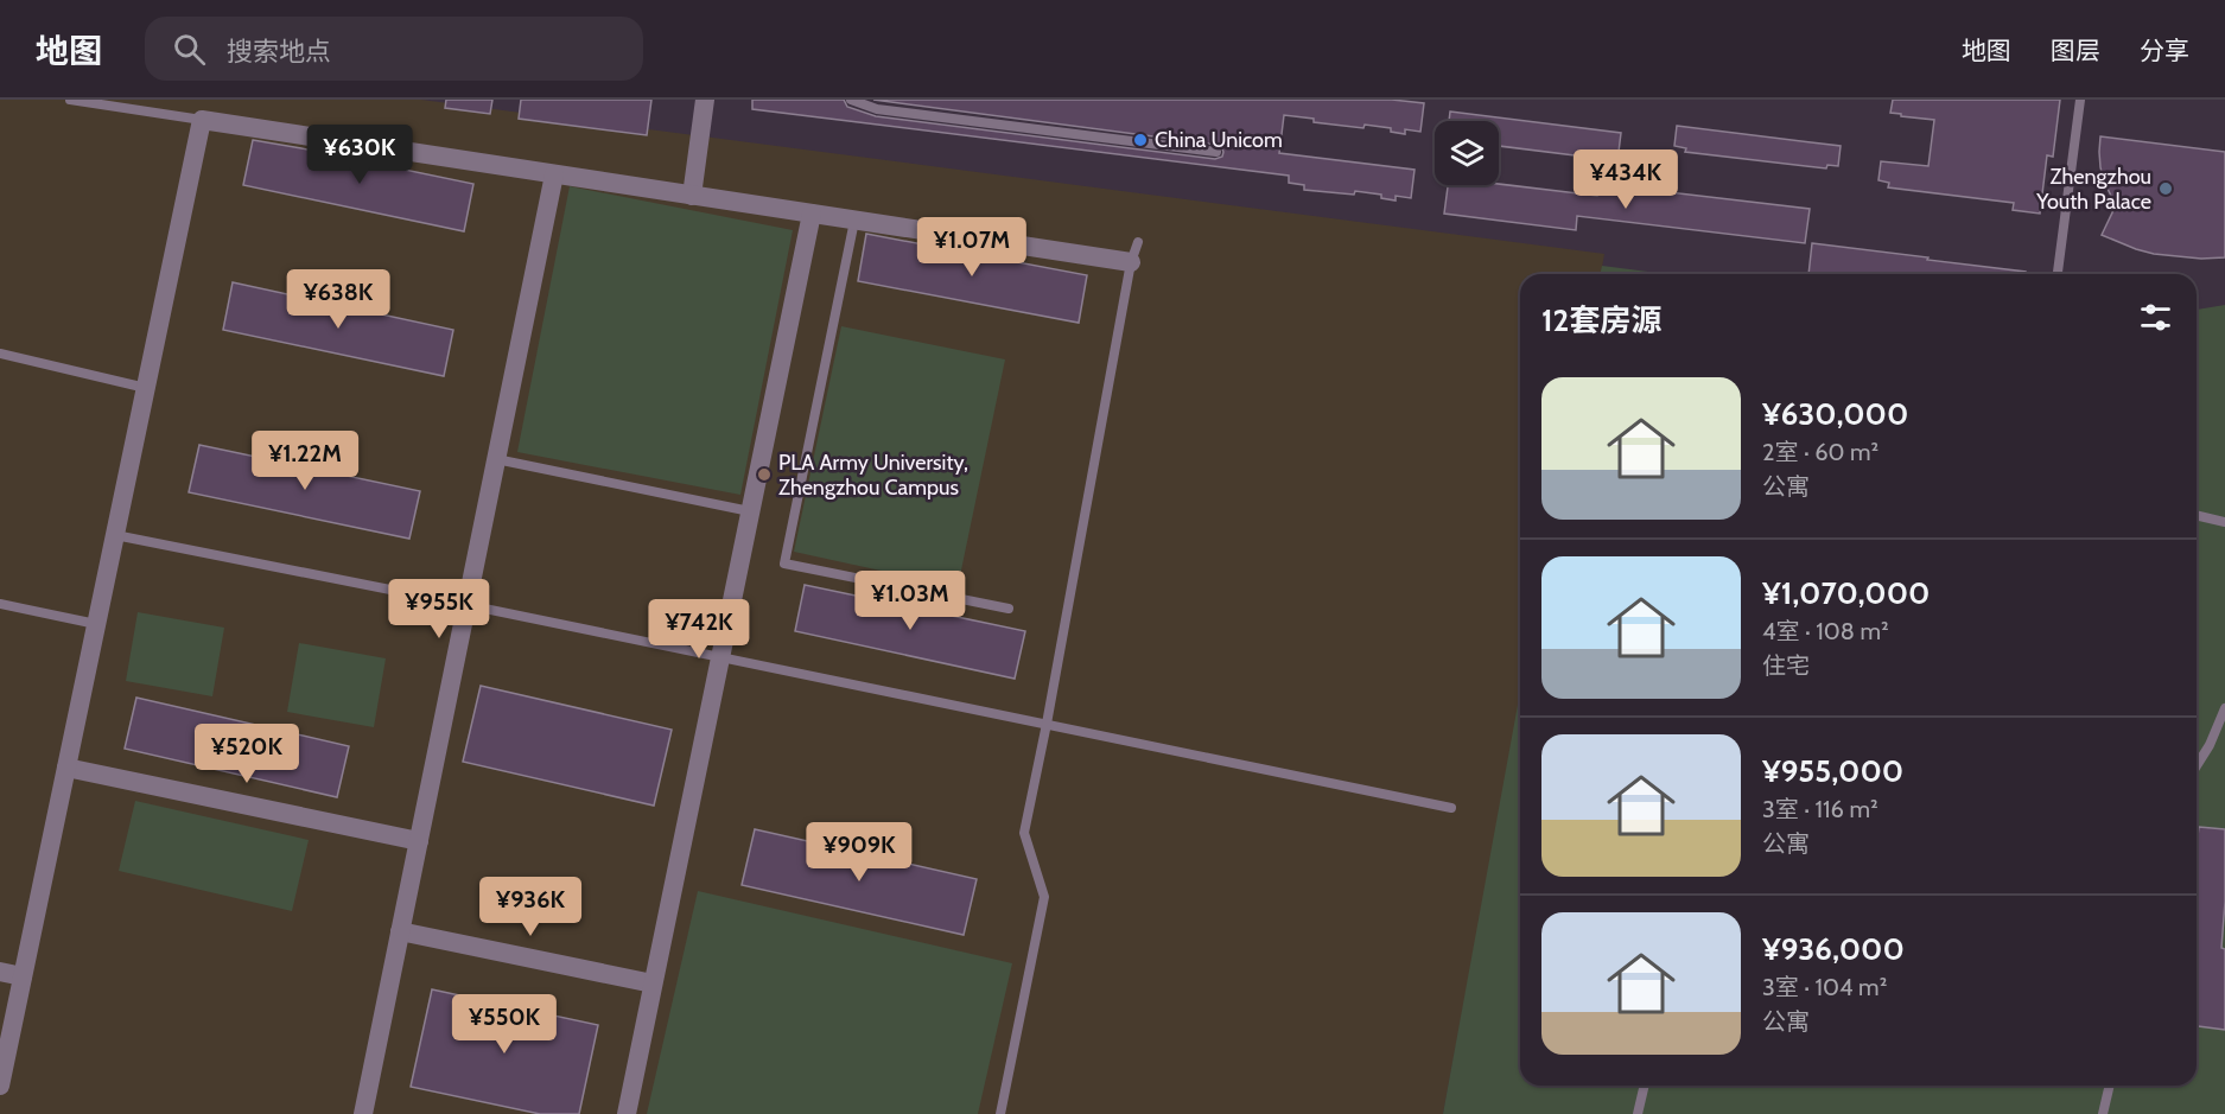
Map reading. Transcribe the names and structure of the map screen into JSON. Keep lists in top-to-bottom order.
{
  "places": ["China Unicom", "Zhengzhou Youth Palace", "PLA Army University, Zhengzhou Campus"],
  "page": {
    "header": "地图",
    "search": "搜索地点",
    "nav": ["地图", "图层", "分享"],
    "price": [
      "¥630K",
      "¥434K",
      "¥1.07M",
      "¥638K",
      "¥1.22M",
      "¥1.03M",
      "¥955K",
      "¥742K",
      "¥520K",
      "¥909K",
      "¥936K",
      "¥550K"
    ],
    "heading": "12套房源",
    "list": [
      {
        "name": "¥630,000",
        "note": "2室 · 60 m² · 公寓"
      },
      {
        "name": "¥1,070,000",
        "note": "4室 · 108 m² · 住宅"
      },
      {
        "name": "¥955,000",
        "note": "3室 · 116 m² · 公寓"
      },
      {
        "name": "¥936,000",
        "note": "3室 · 104 m² · 公寓"
      }
    ]
  }
}
